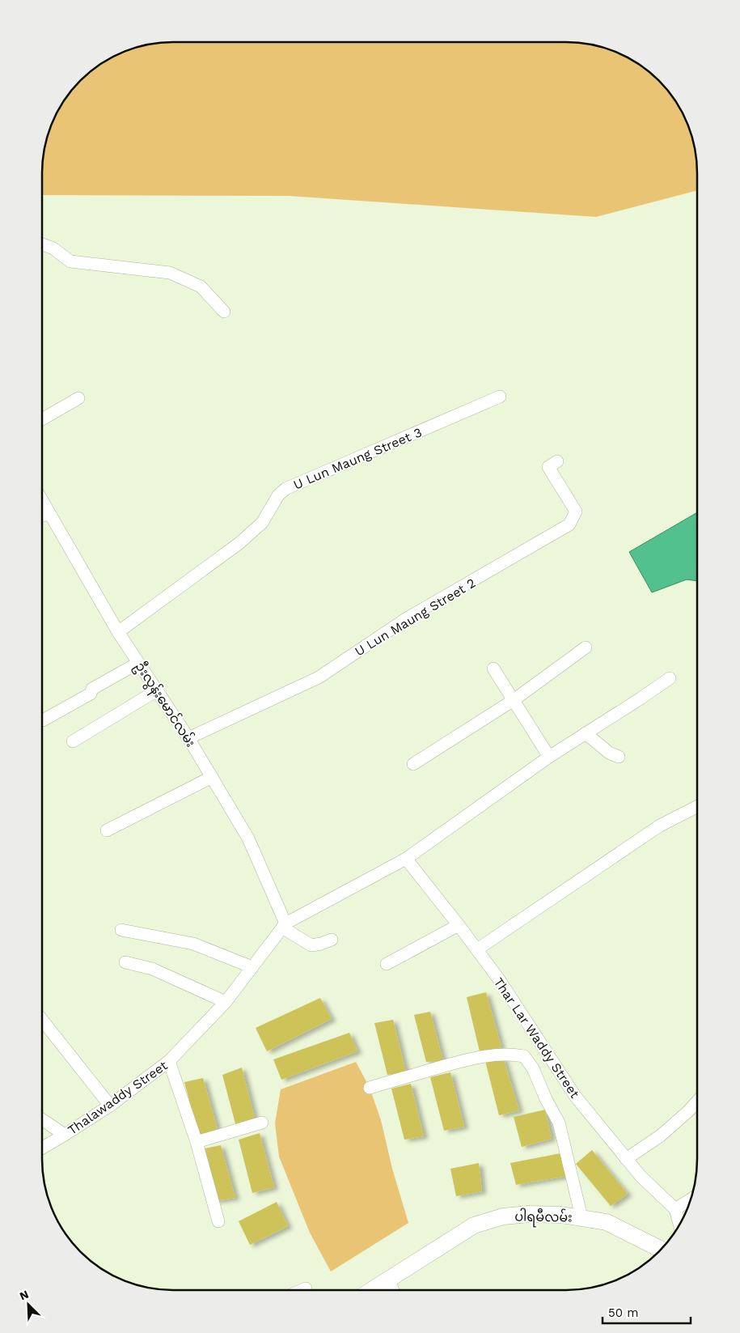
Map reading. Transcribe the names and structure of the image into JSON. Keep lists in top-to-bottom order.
{
  "streets": {
    "main road": ["ပါရမီလမ်း"],
    "street": [
      "U Lun Maung Street 3",
      "U Lun Maung Street 2",
      "ဦးလွန်းမောင်လမ်း",
      "Thar Lar Waddy Street",
      "Thalawaddy Street"
    ]
  },
  "crossings": [
    ["U Lun Maung Street 3", "ဦးလွန်းမောင်လမ်း"],
    ["U Lun Maung Street 2", "ဦးလွန်းမောင်လမ်း"],
    ["ဦးလွန်းမောင်လမ်း", "Thalawaddy Street"]
  ],
  "scale_bar": "50 m",
  "north": "top left"
}
